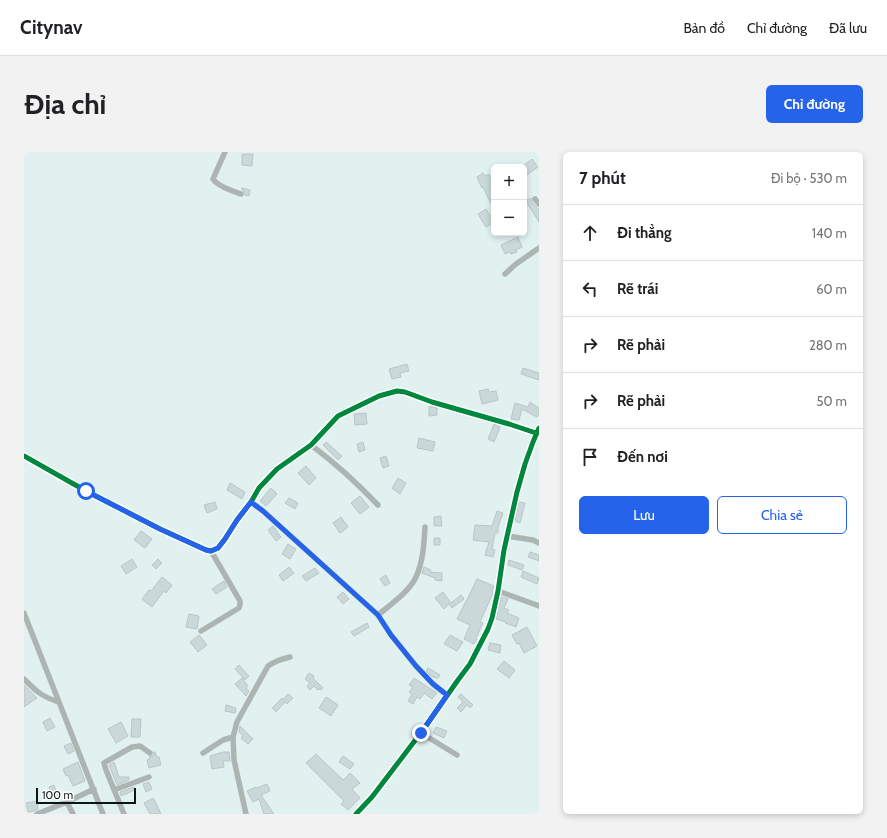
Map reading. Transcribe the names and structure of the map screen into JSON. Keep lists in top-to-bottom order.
{
  "scale_bar": "100 m",
  "page": {
    "header": "Citynav",
    "nav": ["Bản đồ", "Chỉ đường", "Đã lưu"],
    "buttons": [
      "Chỉ đường",
      ["Lưu", "Chia sẻ"]
    ],
    "title": "Địa chỉ",
    "heading": ["7 phút", "Đi bộ · 530 m"],
    "map_buttons": ["+", "−"],
    "list": [
      ["Đi thẳng", "140 m"],
      ["Rẽ trái", "60 m"],
      ["Rẽ phải", "280 m"],
      ["Rẽ phải", "50 m"],
      "Đến nơi"
    ],
    "scale": "100 m"
  }
}
